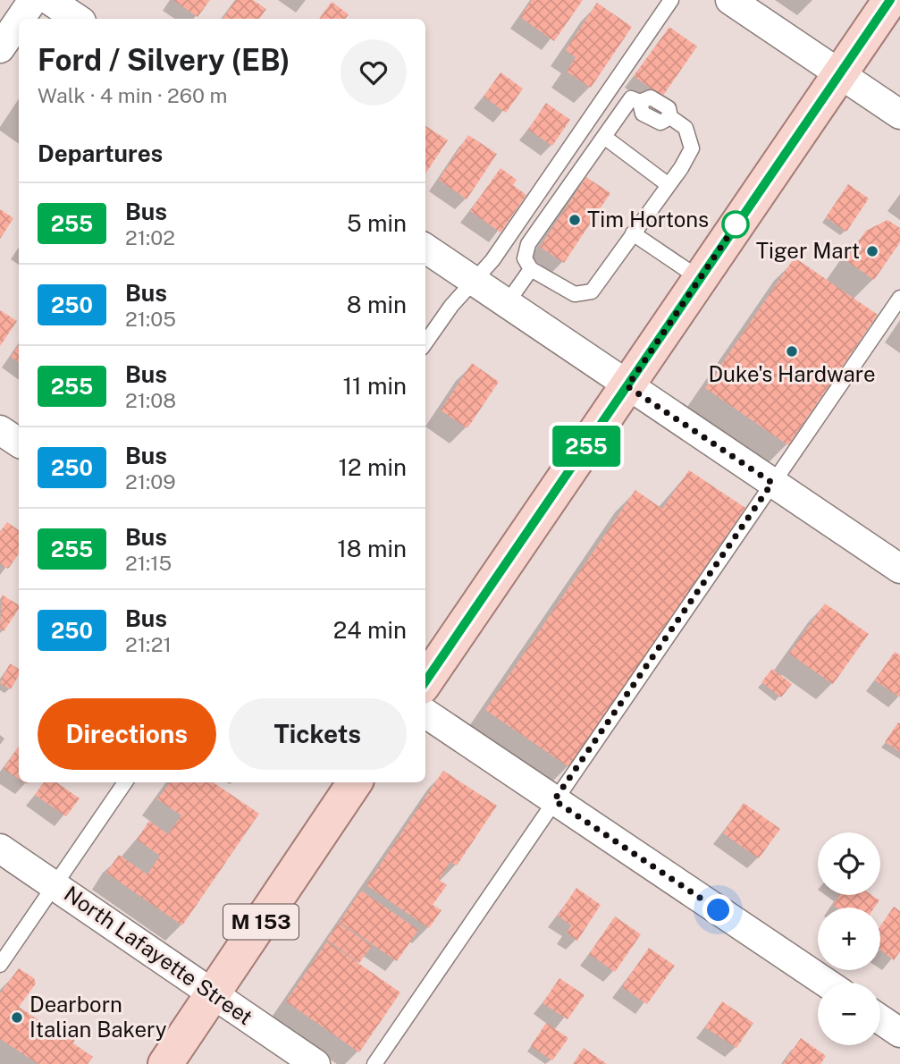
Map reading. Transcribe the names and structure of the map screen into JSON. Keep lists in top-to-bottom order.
{
  "streets": {
    "main road": ["M 153"],
    "street": ["North Lafayette Street"]
  },
  "crossings": [
    ["M 153", "North Lafayette Street"]
  ],
  "places": [
    "Tim Hortons",
    "Tiger Mart",
    "Duke's Hardware",
    "Dearborn Italian Bakery"
  ],
  "lines": ["bus line 255"],
  "page": {
    "on_map": "255",
    "heading": [
      ["Ford / Silvery (EB)", "Walk · 4 min · 260 m"],
      "Departures"
    ],
    "list": [
      {
        "mark": "255",
        "name": "Bus",
        "note": "21:02",
        "value": "5 min"
      },
      {
        "mark": "250",
        "name": "Bus",
        "note": "21:05",
        "value": "8 min"
      },
      {
        "mark": "255",
        "name": "Bus",
        "note": "21:08",
        "value": "11 min"
      },
      {
        "mark": "250",
        "name": "Bus",
        "note": "21:09",
        "value": "12 min"
      },
      {
        "mark": "255",
        "name": "Bus",
        "note": "21:15",
        "value": "18 min"
      },
      {
        "mark": "250",
        "name": "Bus",
        "note": "21:21",
        "value": "24 min"
      }
    ],
    "buttons": ["Directions", "Tickets"],
    "map_buttons": ["+", "−"]
  }
}
